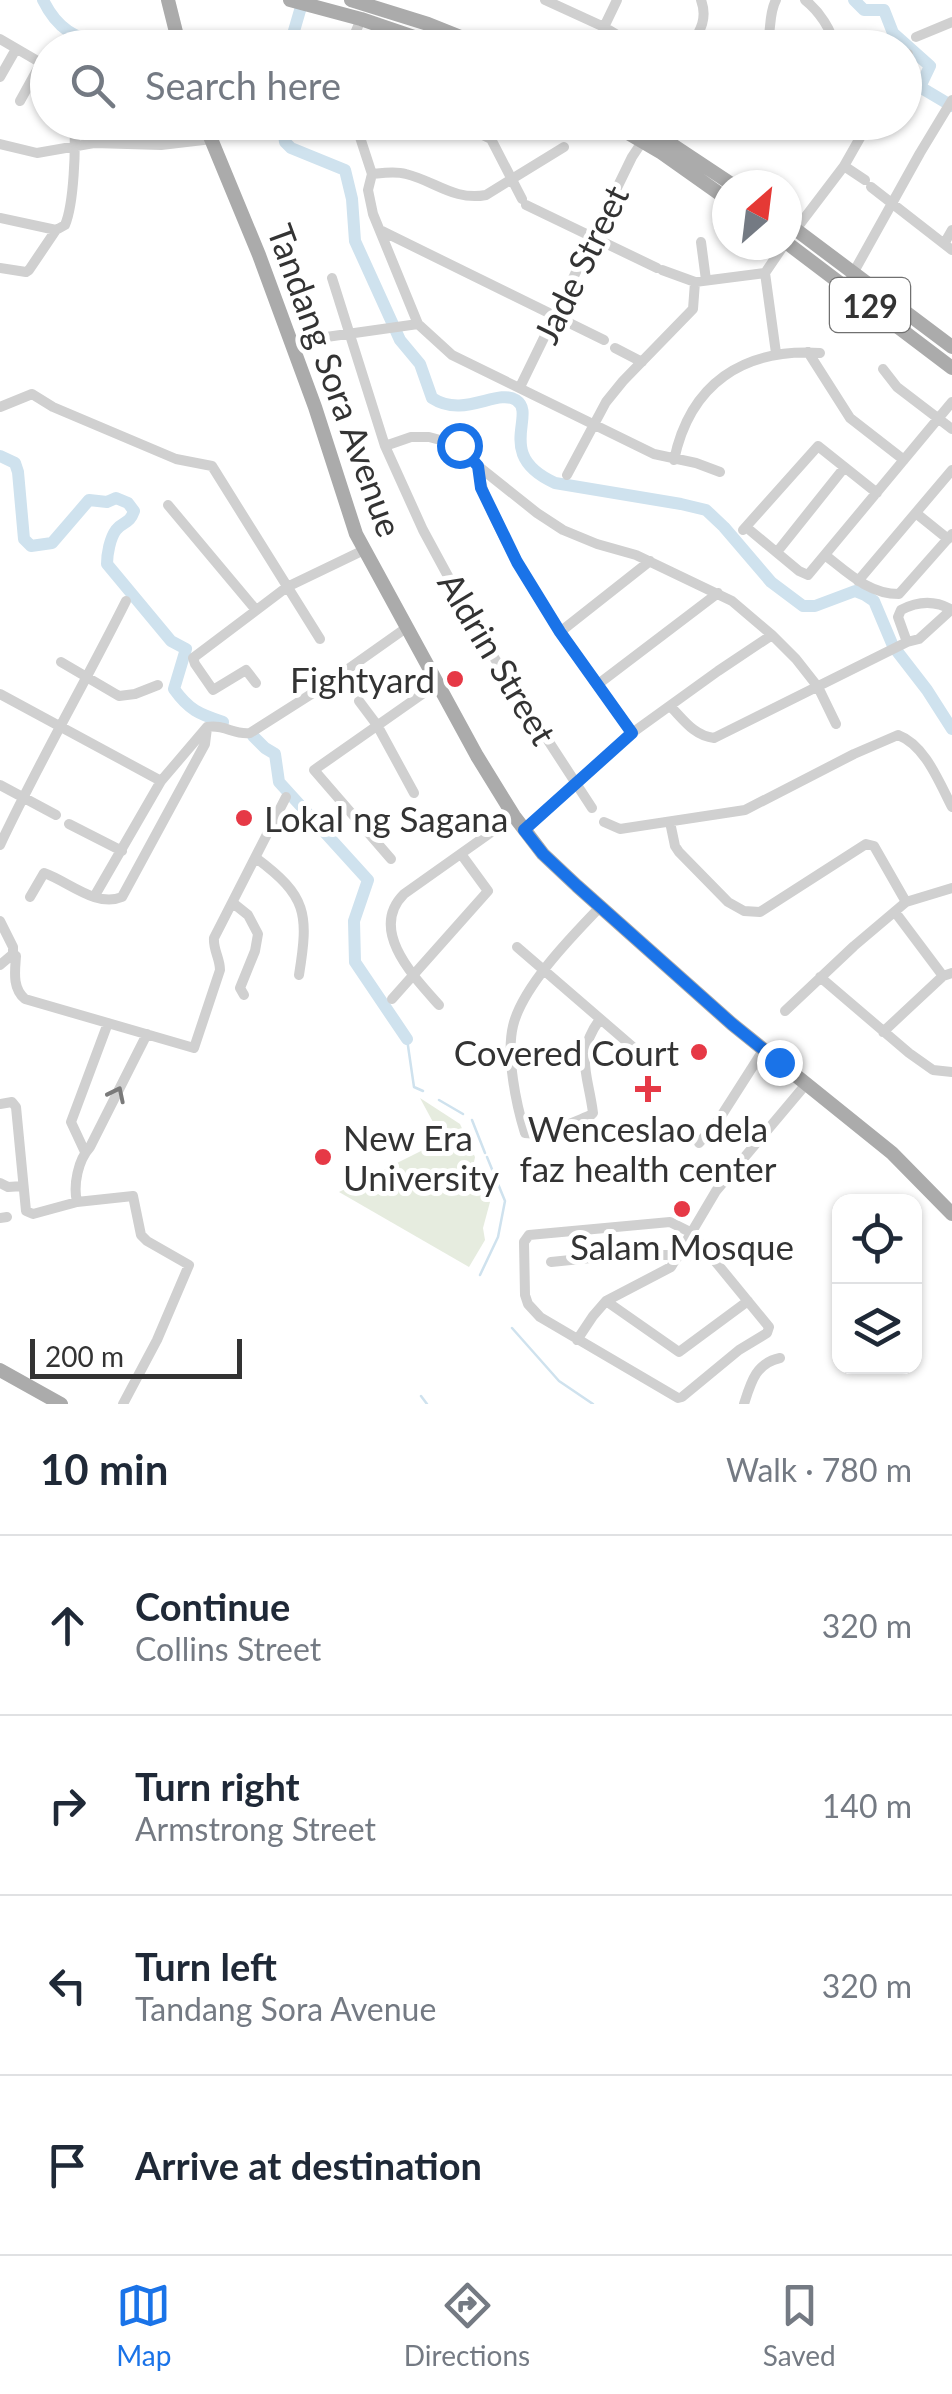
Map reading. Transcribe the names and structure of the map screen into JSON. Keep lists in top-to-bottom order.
{
  "streets": {
    "main road": ["129", "Tandang Sora Avenue"],
    "street": ["Jade Street", "Aldrin Street"]
  },
  "places": {
    "other": [
      "Fightyard",
      "Lokal ng Sagana",
      "Covered Court",
      "New Era University",
      "Salam Mosque"
    ],
    "health": ["Wenceslao dela faz health center"]
  },
  "scale_bar": "200 m",
  "north": "top right",
  "page": {
    "search": "Search here",
    "scale": "200 m",
    "heading": ["10 min", "Walk · 780 m"],
    "list": [
      ["Continue", "Collins Street", "320 m"],
      ["Turn right", "Armstrong Street", "140 m"],
      ["Turn left", "Tandang Sora Avenue", "320 m"],
      "Arrive at destination"
    ],
    "nav": ["Map", "Directions", "Saved"]
  }
}
